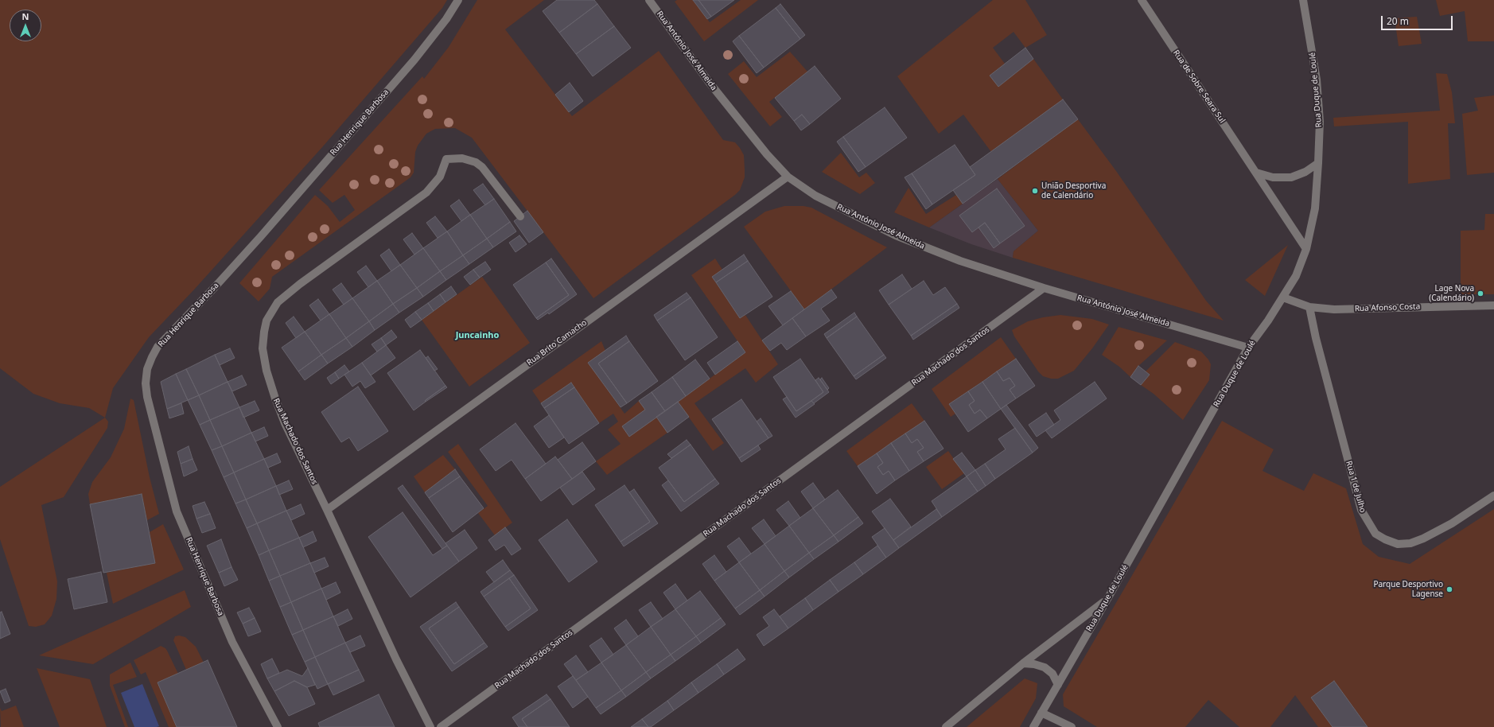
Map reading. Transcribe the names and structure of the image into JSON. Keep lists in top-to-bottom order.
{
  "streets": {
    "street": [
      "Rua António José Almeida",
      "Rua de Sobre Seara Sul",
      "Rua Duque de Loulé",
      "Rua Henrique Barbosa",
      "Rua Afonso Costa",
      "Rua Brito Camacho",
      "Rua Machado dos Santos",
      "Rua 1 de Julho"
    ]
  },
  "crossings": [
    ["Rua António José Almeida", "Rua Duque de Loulé"],
    ["Rua António José Almeida", "Rua Brito Camacho"],
    ["Rua António José Almeida", "Rua Machado dos Santos"],
    ["Rua de Sobre Seara Sul", "Rua Duque de Loulé"],
    ["Rua Duque de Loulé", "Rua Afonso Costa"],
    ["Rua Afonso Costa", "Rua 1 de Julho"],
    ["Rua Brito Camacho", "Rua Machado dos Santos"]
  ],
  "districts": ["Juncainho"],
  "places": ["União Desportiva de Calendário", "Lage Nova (Calendário)", "Parque Desportivo Lagense"],
  "scale_bar": "20 m",
  "north": "top"
}
